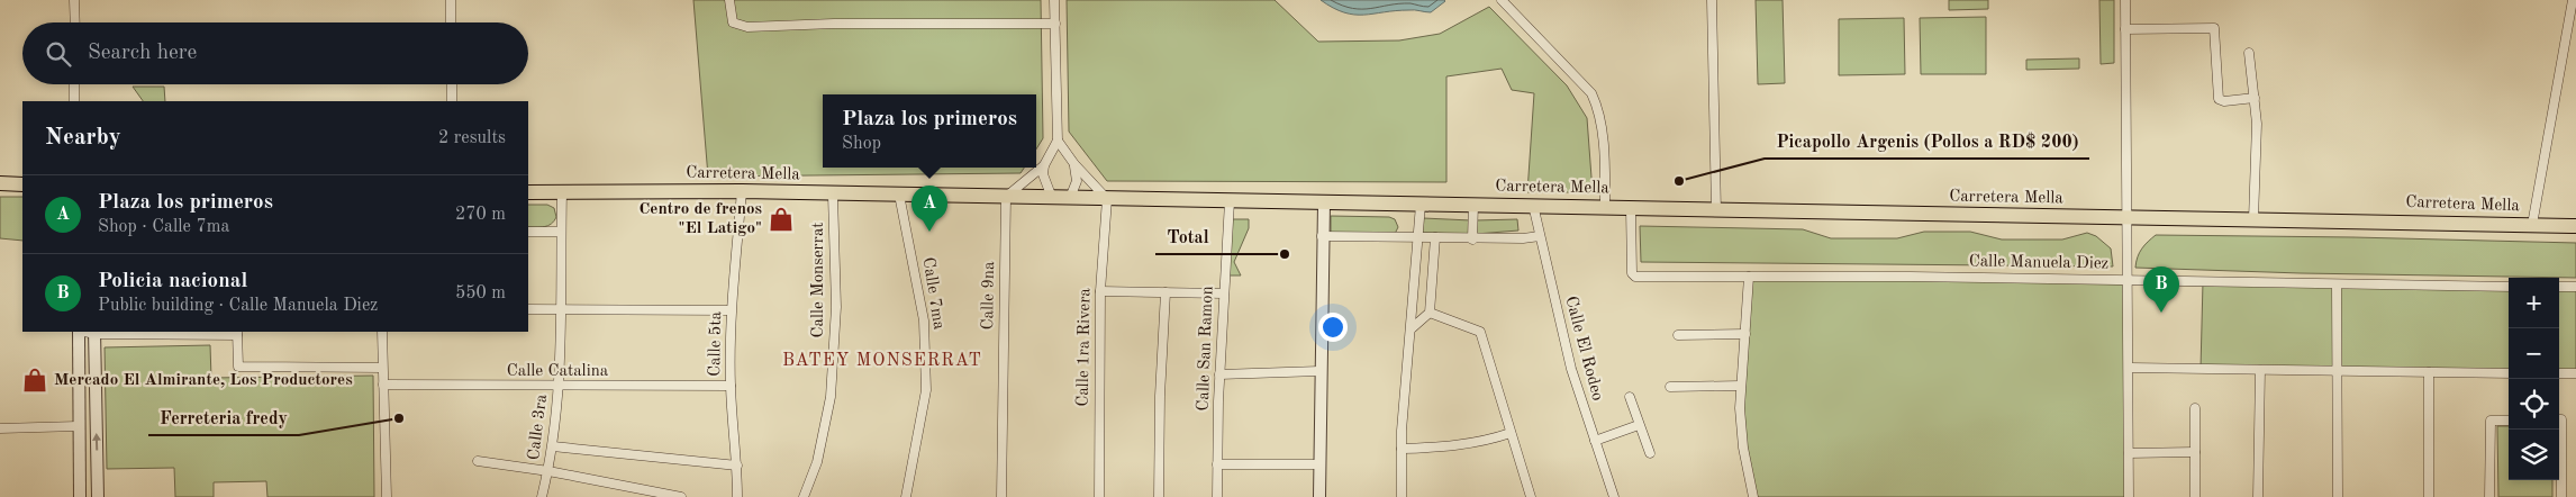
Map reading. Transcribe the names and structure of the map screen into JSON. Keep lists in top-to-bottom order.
{
  "streets": {
    "main road": ["Carretera Mella"],
    "street": [
      "Calle Manuela Diez",
      "Calle Monserrat",
      "Calle 7ma",
      "Calle 9na",
      "Calle 5ta",
      "Calle 1ra Rivera",
      "Calle San Ramon",
      "Calle El Rodeo",
      "Calle Catalina",
      "Calle 3ra"
    ]
  },
  "crossings": [
    ["Carretera Mella", "Calle Manuela Diez"],
    ["Carretera Mella", "Calle Monserrat"],
    ["Carretera Mella", "Calle 7ma"],
    ["Carretera Mella", "Calle 9na"],
    ["Carretera Mella", "Calle 5ta"],
    ["Carretera Mella", "Calle 1ra Rivera"],
    ["Carretera Mella", "Calle San Ramon"],
    ["Carretera Mella", "Calle El Rodeo"],
    ["Carretera Mella", "Calle 3ra"],
    ["Calle 5ta", "Calle Catalina"],
    ["Calle Catalina", "Calle 3ra"]
  ],
  "districts": ["BATEY MONSERRAT"],
  "places": {
    "other": ["Picapollo Argenis (Pollos a RD$ 200)", "Total", "Ferreteria fredy"],
    "shop": ["Centro de frenos \"El Latigo\"", "Mercado El Almirante, Los Productores"]
  },
  "page": {
    "search": "Search here",
    "popup": ["Plaza los primeros", "Shop"],
    "heading": ["Nearby", "2 results"],
    "list": [
      {
        "mark": "A",
        "name": "Plaza los primeros",
        "note": "Shop · Calle 7ma",
        "value": "270 m"
      },
      {
        "mark": "B",
        "name": "Policia nacional",
        "note": "Public building · Calle Manuela Diez",
        "value": "550 m"
      }
    ],
    "pins": ["A", "B"],
    "map_buttons": ["+", "−"]
  }
}
